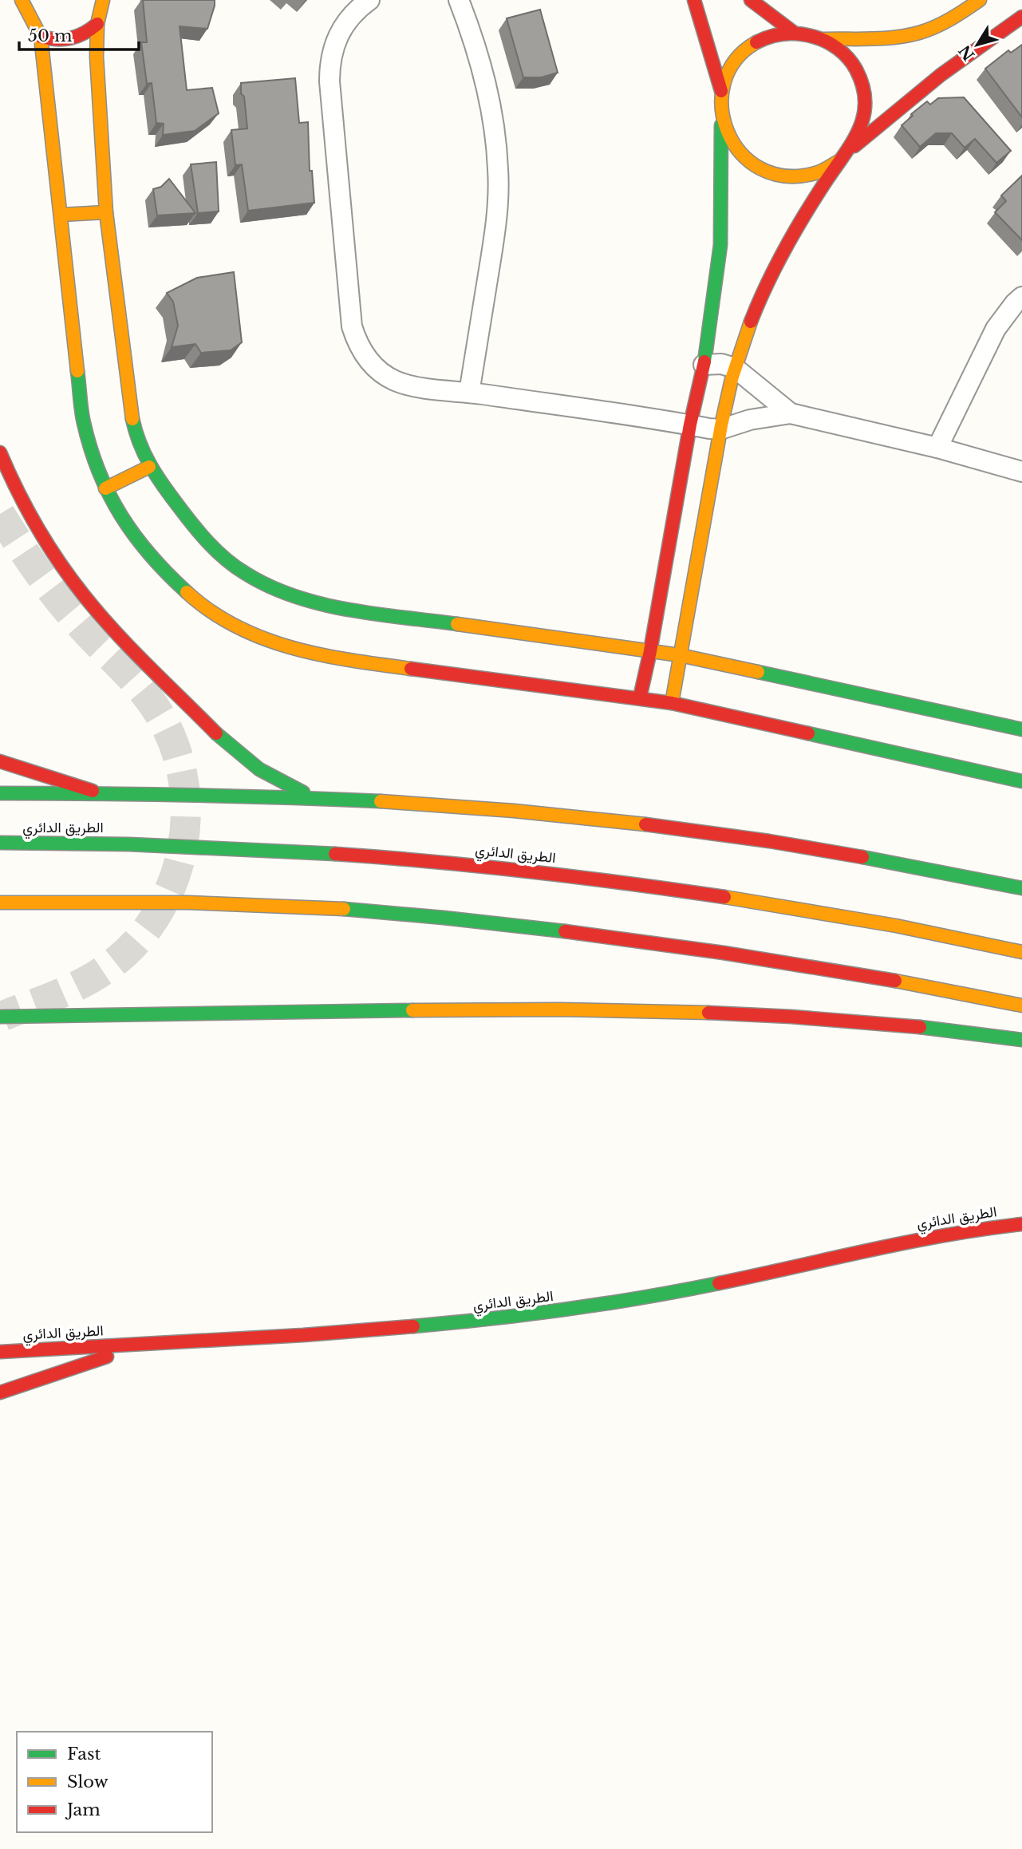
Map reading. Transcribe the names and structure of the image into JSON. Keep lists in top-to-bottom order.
{
  "streets": {
    "main road": ["الطريق الدائري"]
  },
  "legend": ["Fast", "Slow", "Jam"],
  "scale_bar": "50 m",
  "north": "bottom left"
}
